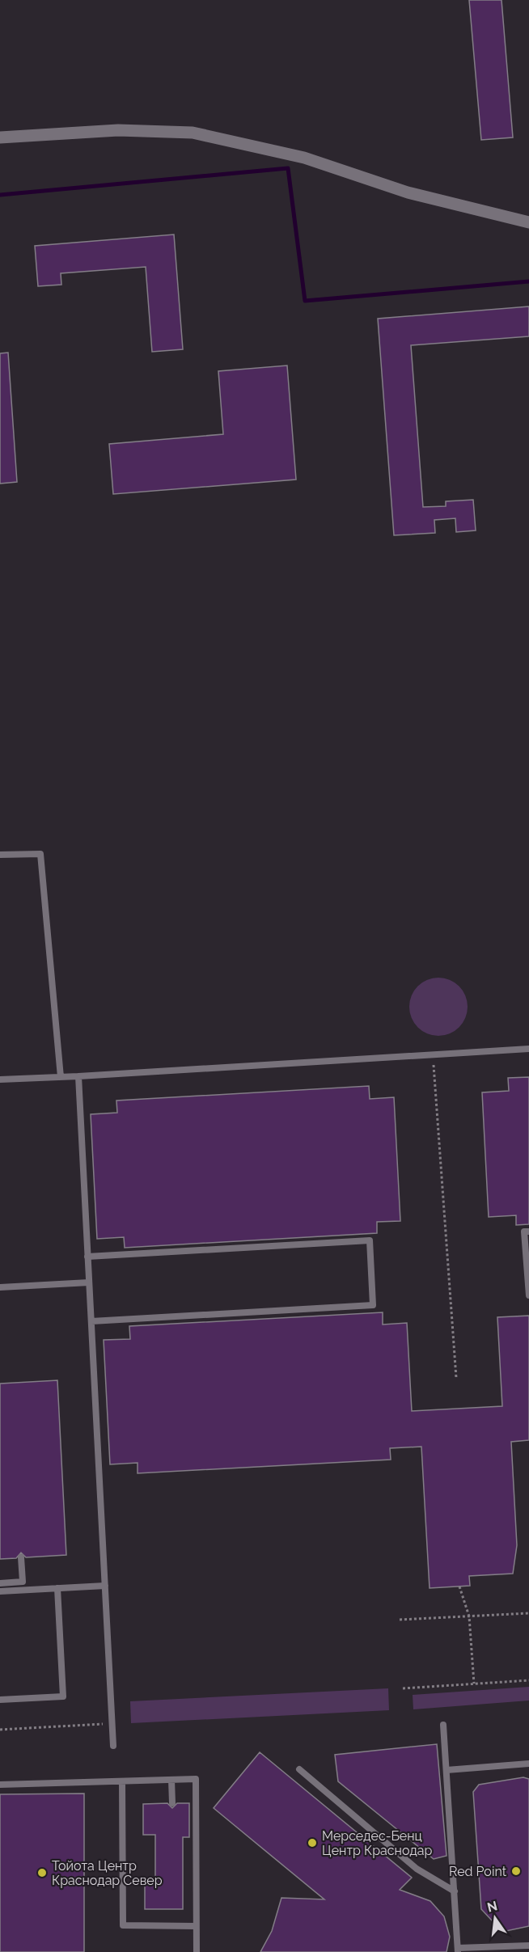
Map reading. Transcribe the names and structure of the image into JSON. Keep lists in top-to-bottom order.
{
  "places": ["Мерседес-Бенц Центр Краснодар", "Red Point", "Тойота Центр Краснодар Север"],
  "north": "top"
}
